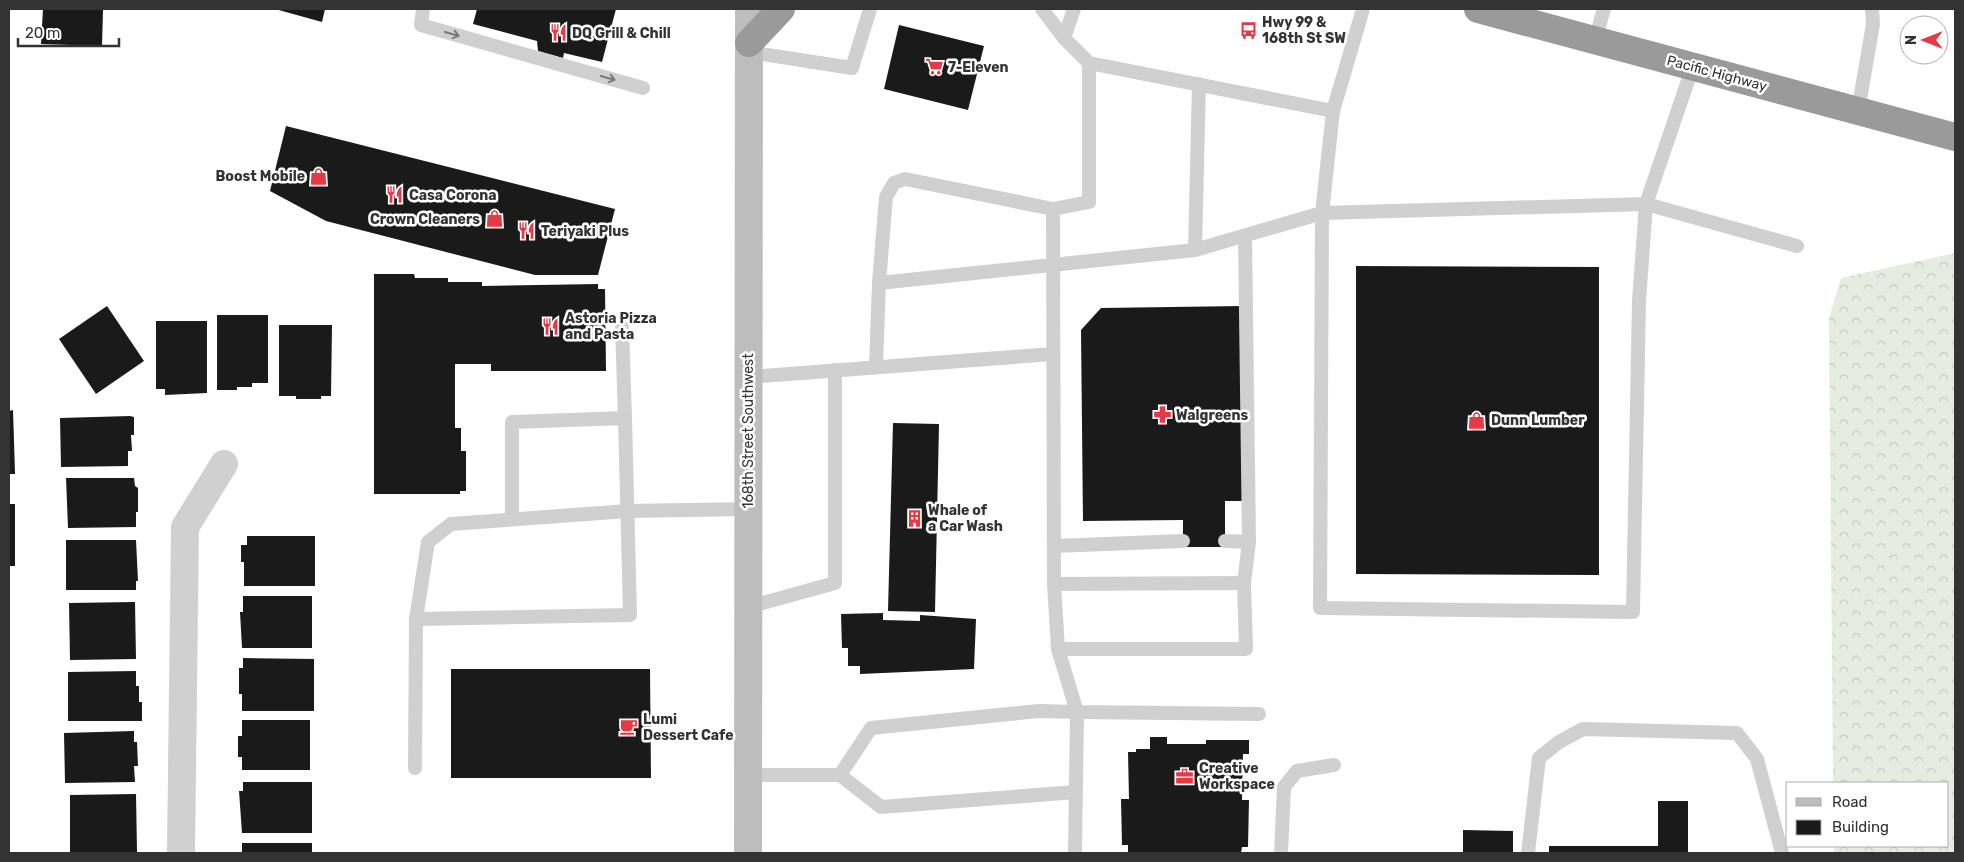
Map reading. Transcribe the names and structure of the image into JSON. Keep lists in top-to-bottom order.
{
  "streets": {
    "highway": ["Pacific Highway"],
    "main road": ["168th Street Southwest"]
  },
  "places": {
    "bus stop": ["Hwy 99 & 168th St SW"],
    "restaurant": [
      "DQ Grill & Chill",
      "Casa Corona",
      "Teriyaki Plus",
      "Astoria Pizza and Pasta"
    ],
    "supermarket": ["7-Eleven"],
    "shop": ["Boost Mobile", "Crown Cleaners", "Dunn Lumber"],
    "pharmacy": ["Walgreens"],
    "building": ["Whale of a Car Wash"],
    "cafe": ["Lumi Dessert Cafe"],
    "office": ["Creative Workspace"]
  },
  "legend": ["Road", "Building"],
  "scale_bar": "20 m",
  "north": "left"
}
